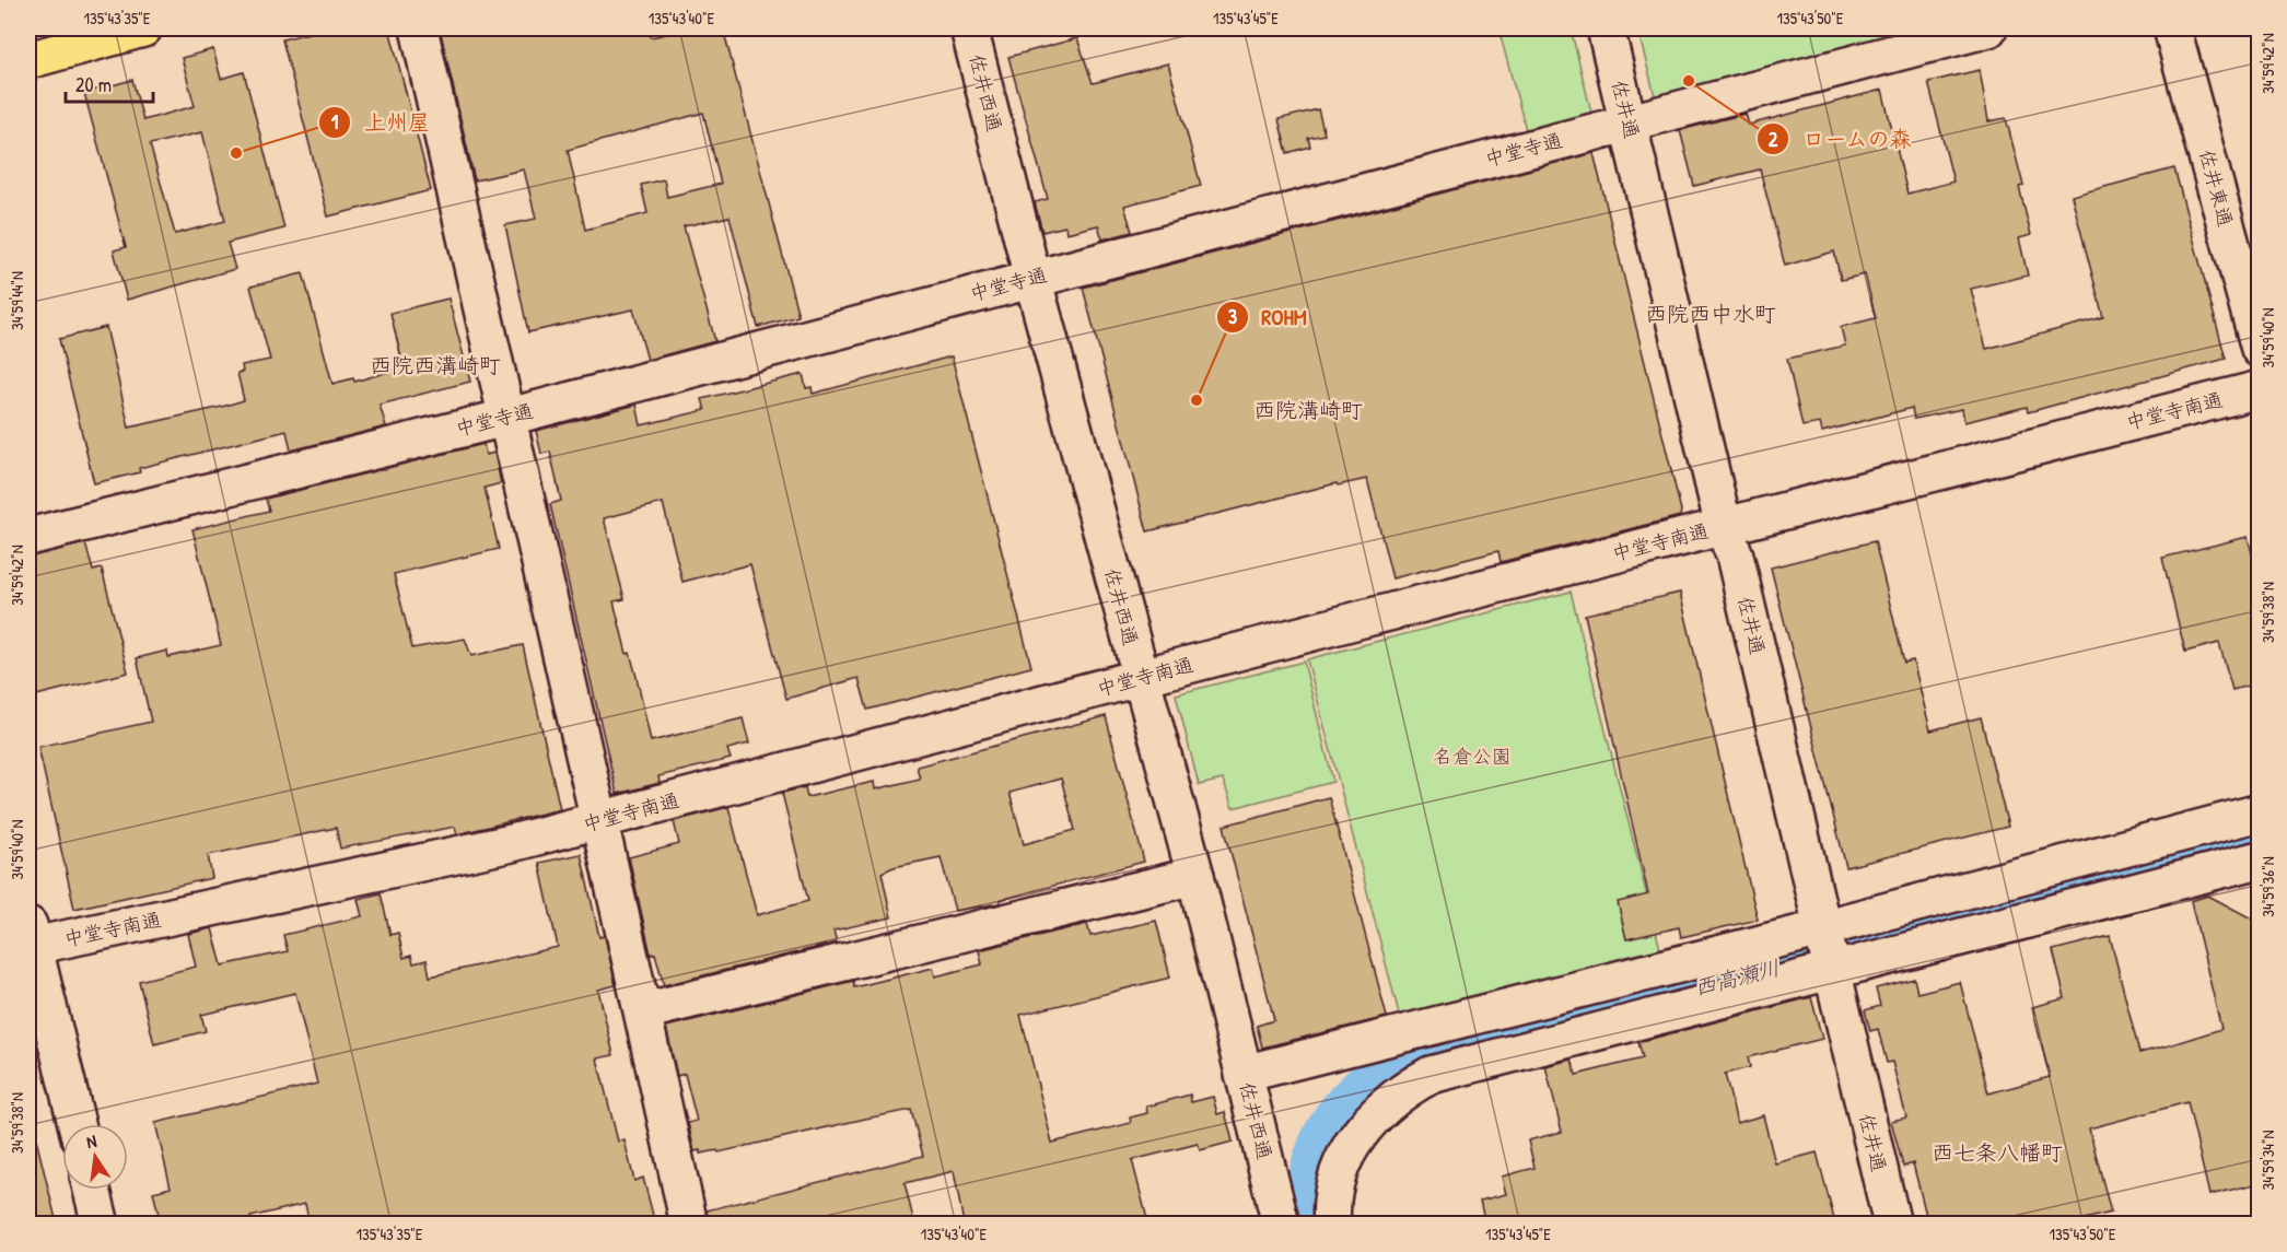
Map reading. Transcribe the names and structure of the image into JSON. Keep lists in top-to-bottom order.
{
  "streets": {
    "street": [
      "佐井西通",
      "佐井通",
      "中堂寺通",
      "佐井東通",
      "中堂寺南通"
    ]
  },
  "crossings": [
    ["佐井西通", "中堂寺通"],
    ["佐井西通", "中堂寺南通"],
    ["佐井通", "中堂寺通"],
    ["佐井通", "中堂寺南通"]
  ],
  "districts": [
    "西院西中水町",
    "西院西溝崎町",
    "西院溝崎町",
    "西七条八幡町"
  ],
  "water": ["西高瀬川"],
  "parks": ["名倉公園"],
  "places": ["ロームの森", "上州屋", "ROHM"],
  "scale_bar": "20 m",
  "north": "top",
  "coordinates": [
    "135°43'35\"E",
    "135°43'40\"E",
    "135°43'45\"E",
    "135°43'50\"E",
    "34°59'42\"N",
    "34°59'44\"N",
    "34°59'40\"N",
    "34°59'38\"N",
    "34°59'36\"N",
    "34°59'34\"N"
  ]
}
